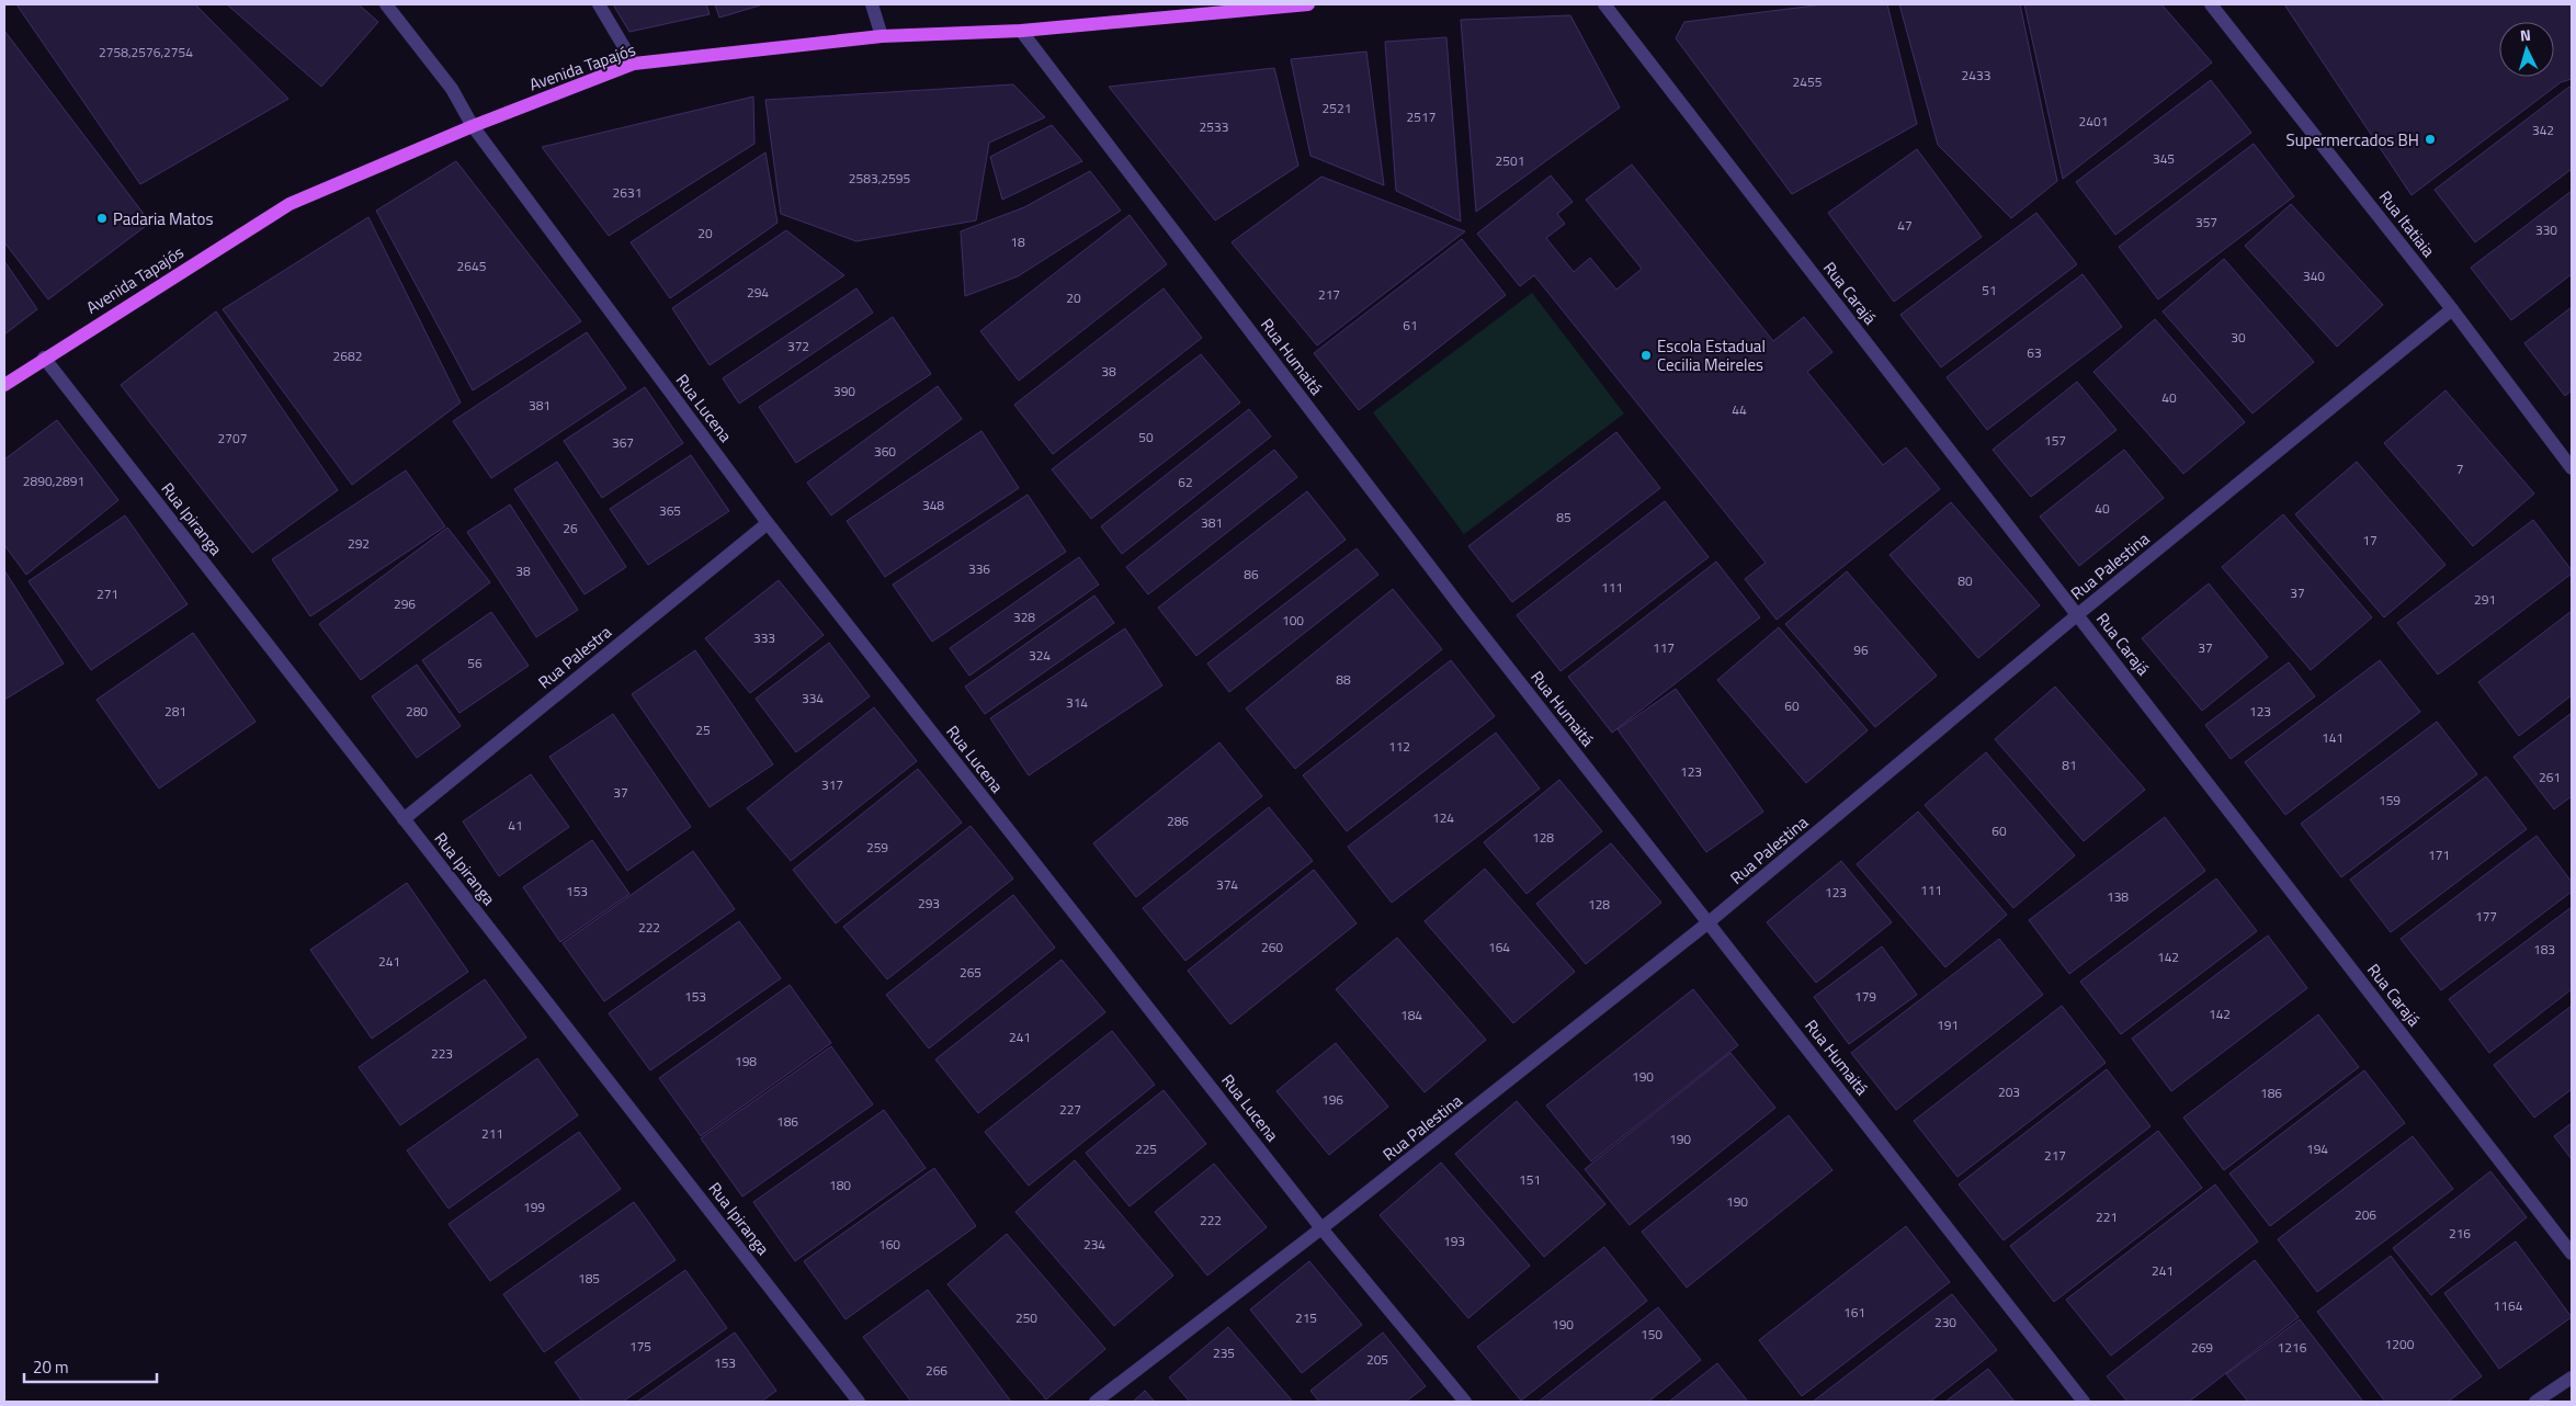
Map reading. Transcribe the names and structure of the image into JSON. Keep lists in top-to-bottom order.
{
  "streets": {
    "main road": ["Avenida Tapajós"],
    "street": [
      "Rua Itatiaia",
      "Rua Carajá",
      "Rua Humaitá",
      "Rua Lucena",
      "Rua Ipiranga",
      "Rua Palestina",
      "Rua Palestra"
    ]
  },
  "crossings": [
    ["Avenida Tapajós", "Rua Humaitá"],
    ["Avenida Tapajós", "Rua Lucena"],
    ["Avenida Tapajós", "Rua Ipiranga"],
    ["Rua Itatiaia", "Rua Palestina"],
    ["Rua Carajá", "Rua Palestina"],
    ["Rua Humaitá", "Rua Palestina"],
    ["Rua Lucena", "Rua Palestina"],
    ["Rua Lucena", "Rua Palestra"],
    ["Rua Ipiranga", "Rua Palestra"]
  ],
  "places": ["Supermercados BH", "Padaria Matos", "Escola Estadual Cecilia Meireles"],
  "house_numbers": [
    "2758,2576,2754",
    "2433",
    "2455",
    "2521",
    "2517",
    "2401",
    "2533",
    "342",
    "345",
    "2501",
    "2583,2595",
    "2631",
    "357",
    "47",
    "330",
    "20",
    "18",
    "2645",
    "340",
    "51",
    "294",
    "217",
    "20",
    "61",
    "30",
    "372",
    "63",
    "2682",
    "38",
    "390",
    "40",
    "381",
    "44",
    "50",
    "2707",
    "157",
    "367",
    "360",
    "7",
    "2890,2891",
    "62",
    "348",
    "40",
    "365",
    "85",
    "381",
    "26",
    "17",
    "292",
    "336",
    "38",
    "86",
    "80",
    "111",
    "37",
    "271",
    "291",
    "296",
    "328",
    "100",
    "333",
    "117",
    "37",
    "96",
    "324",
    "56",
    "88",
    "334",
    "314",
    "60",
    "281",
    "280",
    "123",
    "25",
    "141",
    "112",
    "81",
    "123",
    "261",
    "317",
    "37",
    "159",
    "124",
    "286",
    "41",
    "60",
    "128",
    "259",
    "171",
    "374",
    "111",
    "153",
    "123",
    "138",
    "293",
    "128",
    "177",
    "222",
    "260",
    "164",
    "183",
    "142",
    "241",
    "265",
    "153",
    "179",
    "142",
    "184",
    "191",
    "241",
    "223",
    "198",
    "190",
    "203",
    "186",
    "196",
    "227",
    "186",
    "211",
    "190",
    "225",
    "194",
    "217",
    "151",
    "180",
    "190",
    "199",
    "206",
    "221",
    "222",
    "216",
    "193",
    "160",
    "234",
    "241",
    "185",
    "1164",
    "161",
    "250",
    "215",
    "230",
    "190",
    "150",
    "1200",
    "175",
    "269",
    "1216",
    "235",
    "205",
    "153",
    "266"
  ],
  "scale_bar": "20 m",
  "north": "top"
}
